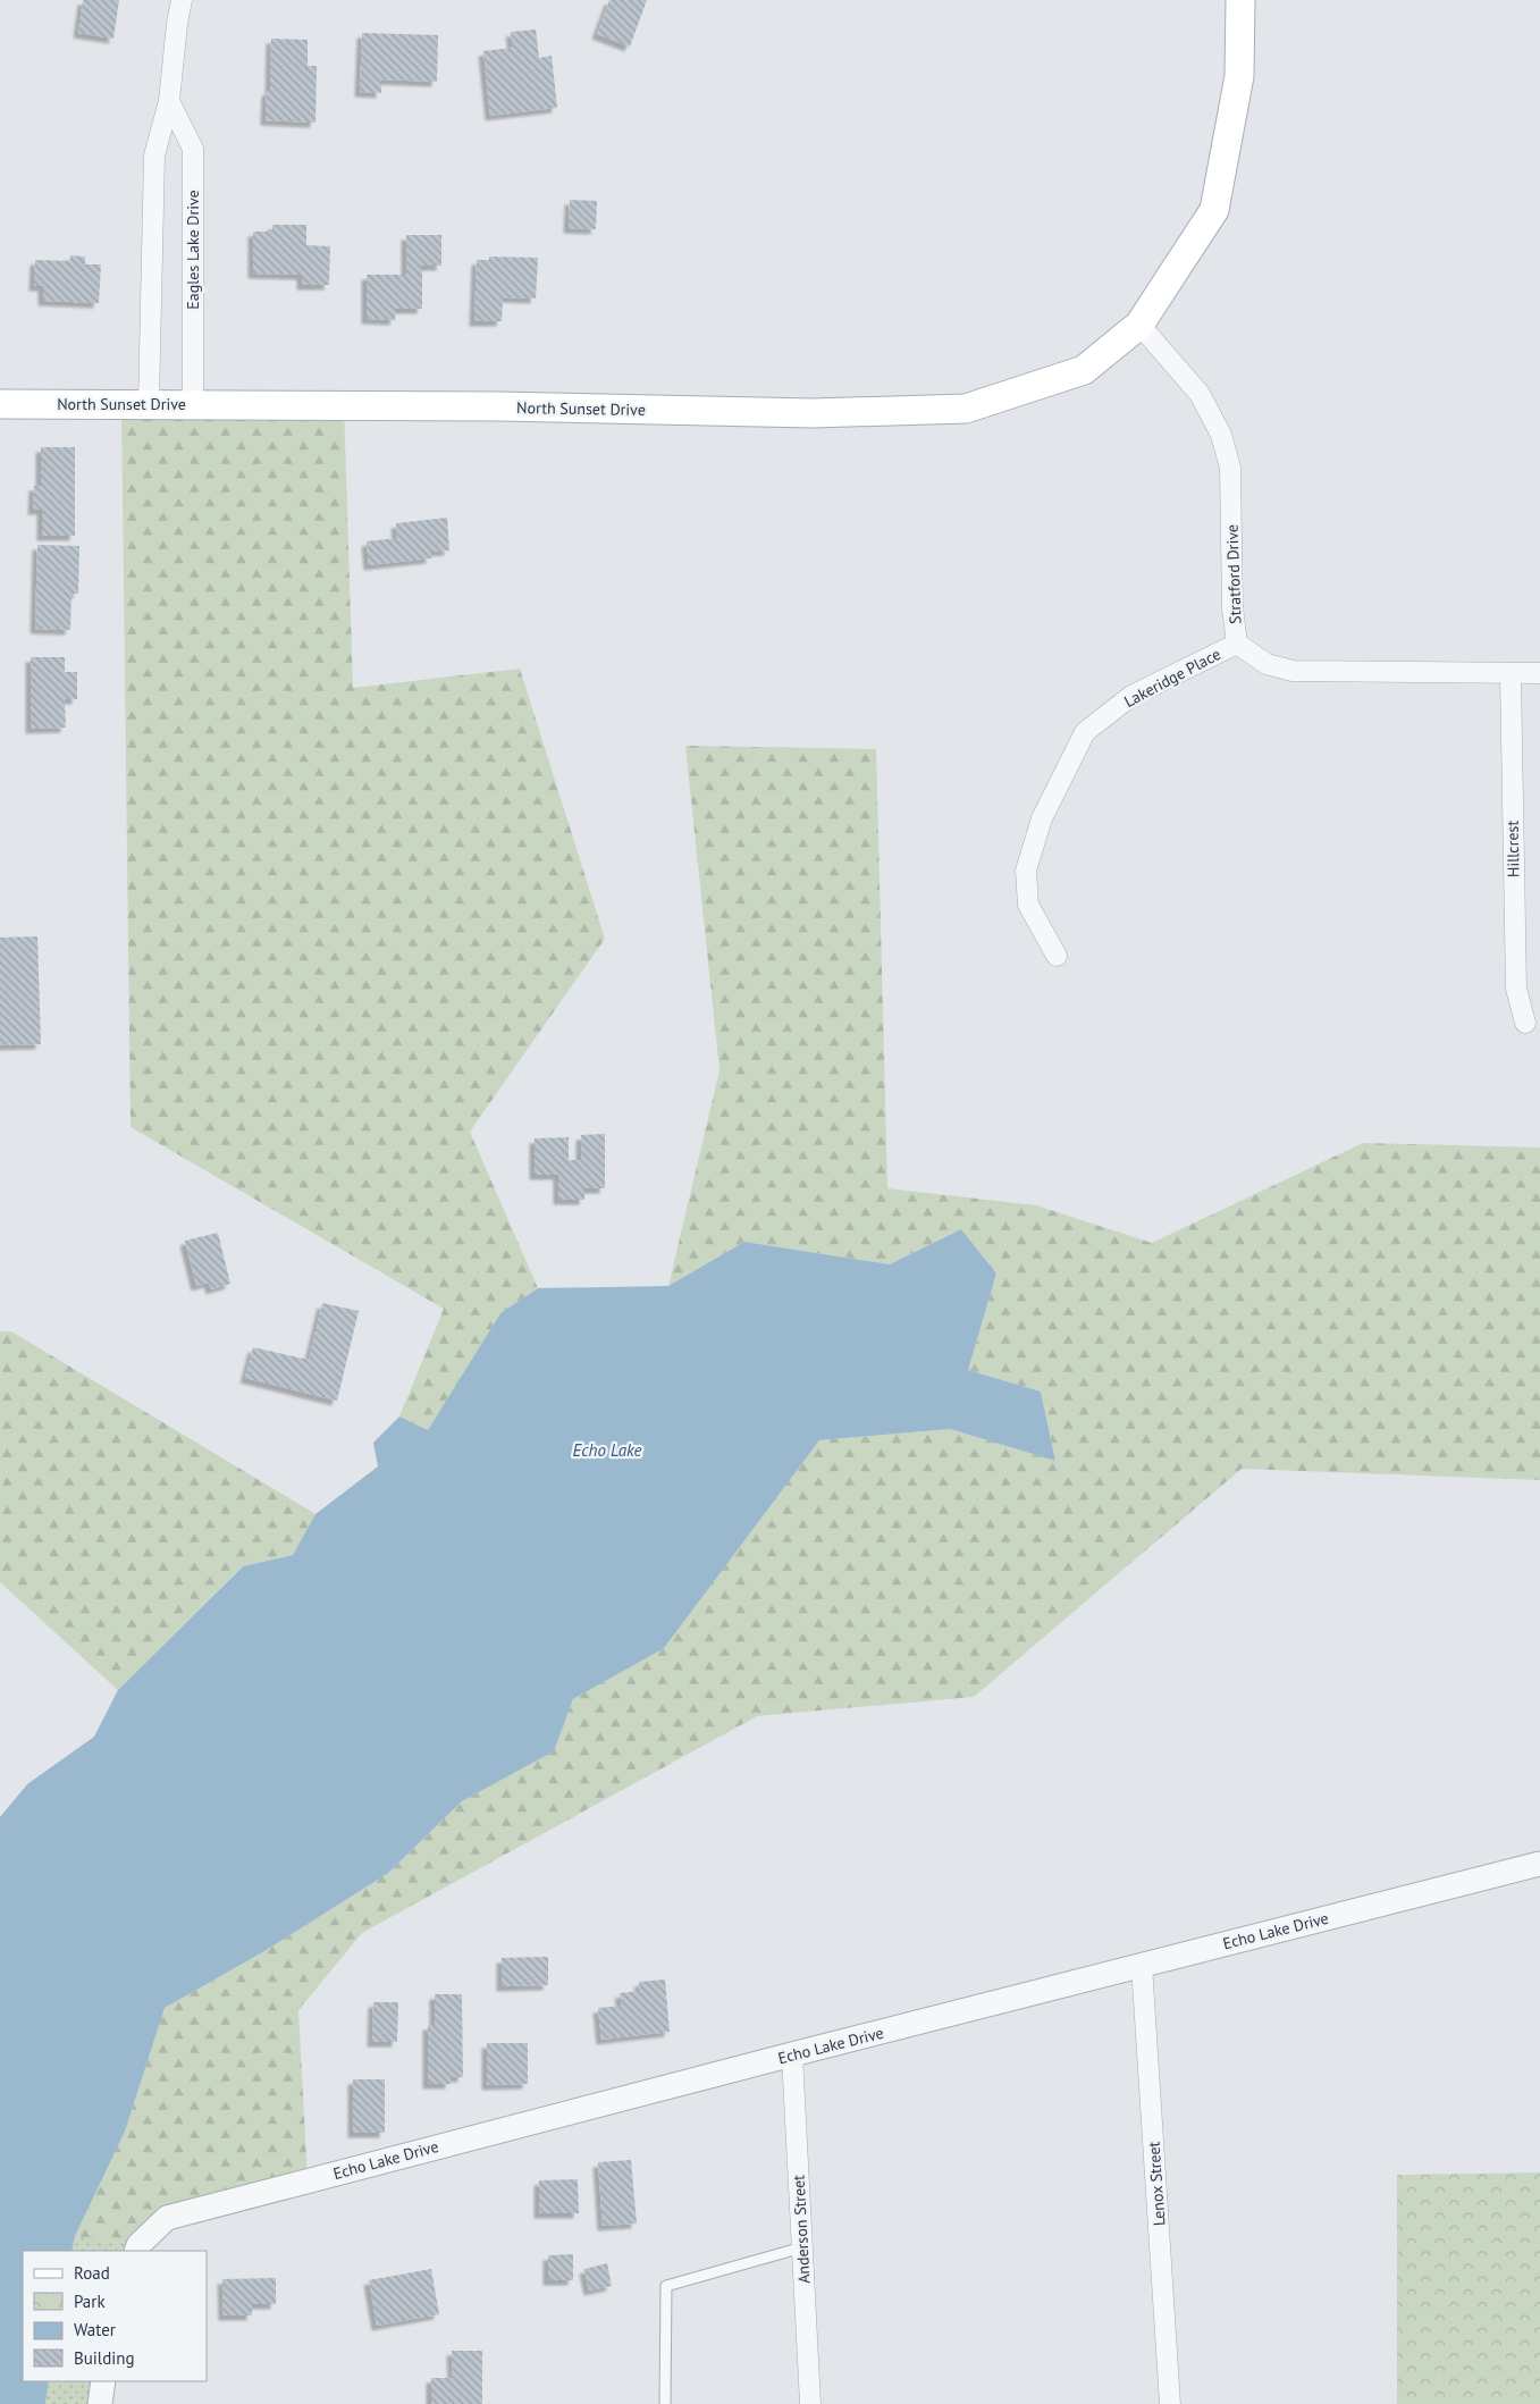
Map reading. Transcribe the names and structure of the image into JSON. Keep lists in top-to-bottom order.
{
  "streets": {
    "main road": ["North Sunset Drive"],
    "street": [
      "Eagles Lake Drive",
      "Stratford Drive",
      "Lakeridge Place",
      "Hillcrest",
      "Echo Lake Drive",
      "Lenox Street",
      "Anderson Street"
    ]
  },
  "crossings": [
    ["Eagles Lake Drive", "North Sunset Drive"],
    ["North Sunset Drive", "Stratford Drive"],
    ["Stratford Drive", "Lakeridge Place"],
    ["Stratford Drive", "Hillcrest"],
    ["Echo Lake Drive", "Lenox Street"],
    ["Echo Lake Drive", "Anderson Street"]
  ],
  "water": ["Echo Lake"],
  "legend": [
    "Road",
    "Park",
    "Water",
    "Building"
  ]
}
